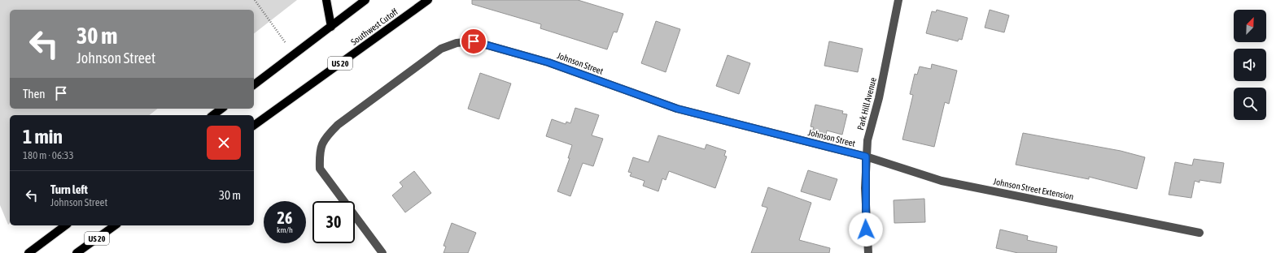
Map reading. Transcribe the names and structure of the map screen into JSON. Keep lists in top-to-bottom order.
{
  "streets": {
    "main road": ["Southwest Cutoff", "US 20"],
    "street": ["Johnson Street", "Park Hill Avenue", "Johnson Street Extension"]
  },
  "crossings": [
    ["Johnson Street", "Park Hill Avenue"],
    ["Johnson Street", "Johnson Street Extension"],
    ["Park Hill Avenue", "Johnson Street Extension"]
  ],
  "north": "top right",
  "page": {
    "turn": ["30 m", "Johnson Street"],
    "then": "Then",
    "heading": ["1 min", "180 m · 06:33"],
    "list": [
      {
        "name": "Turn left",
        "note": "Johnson Street",
        "value": "30 m"
      }
    ],
    "speed": "26 km/h",
    "limit": "30"
  }
}
